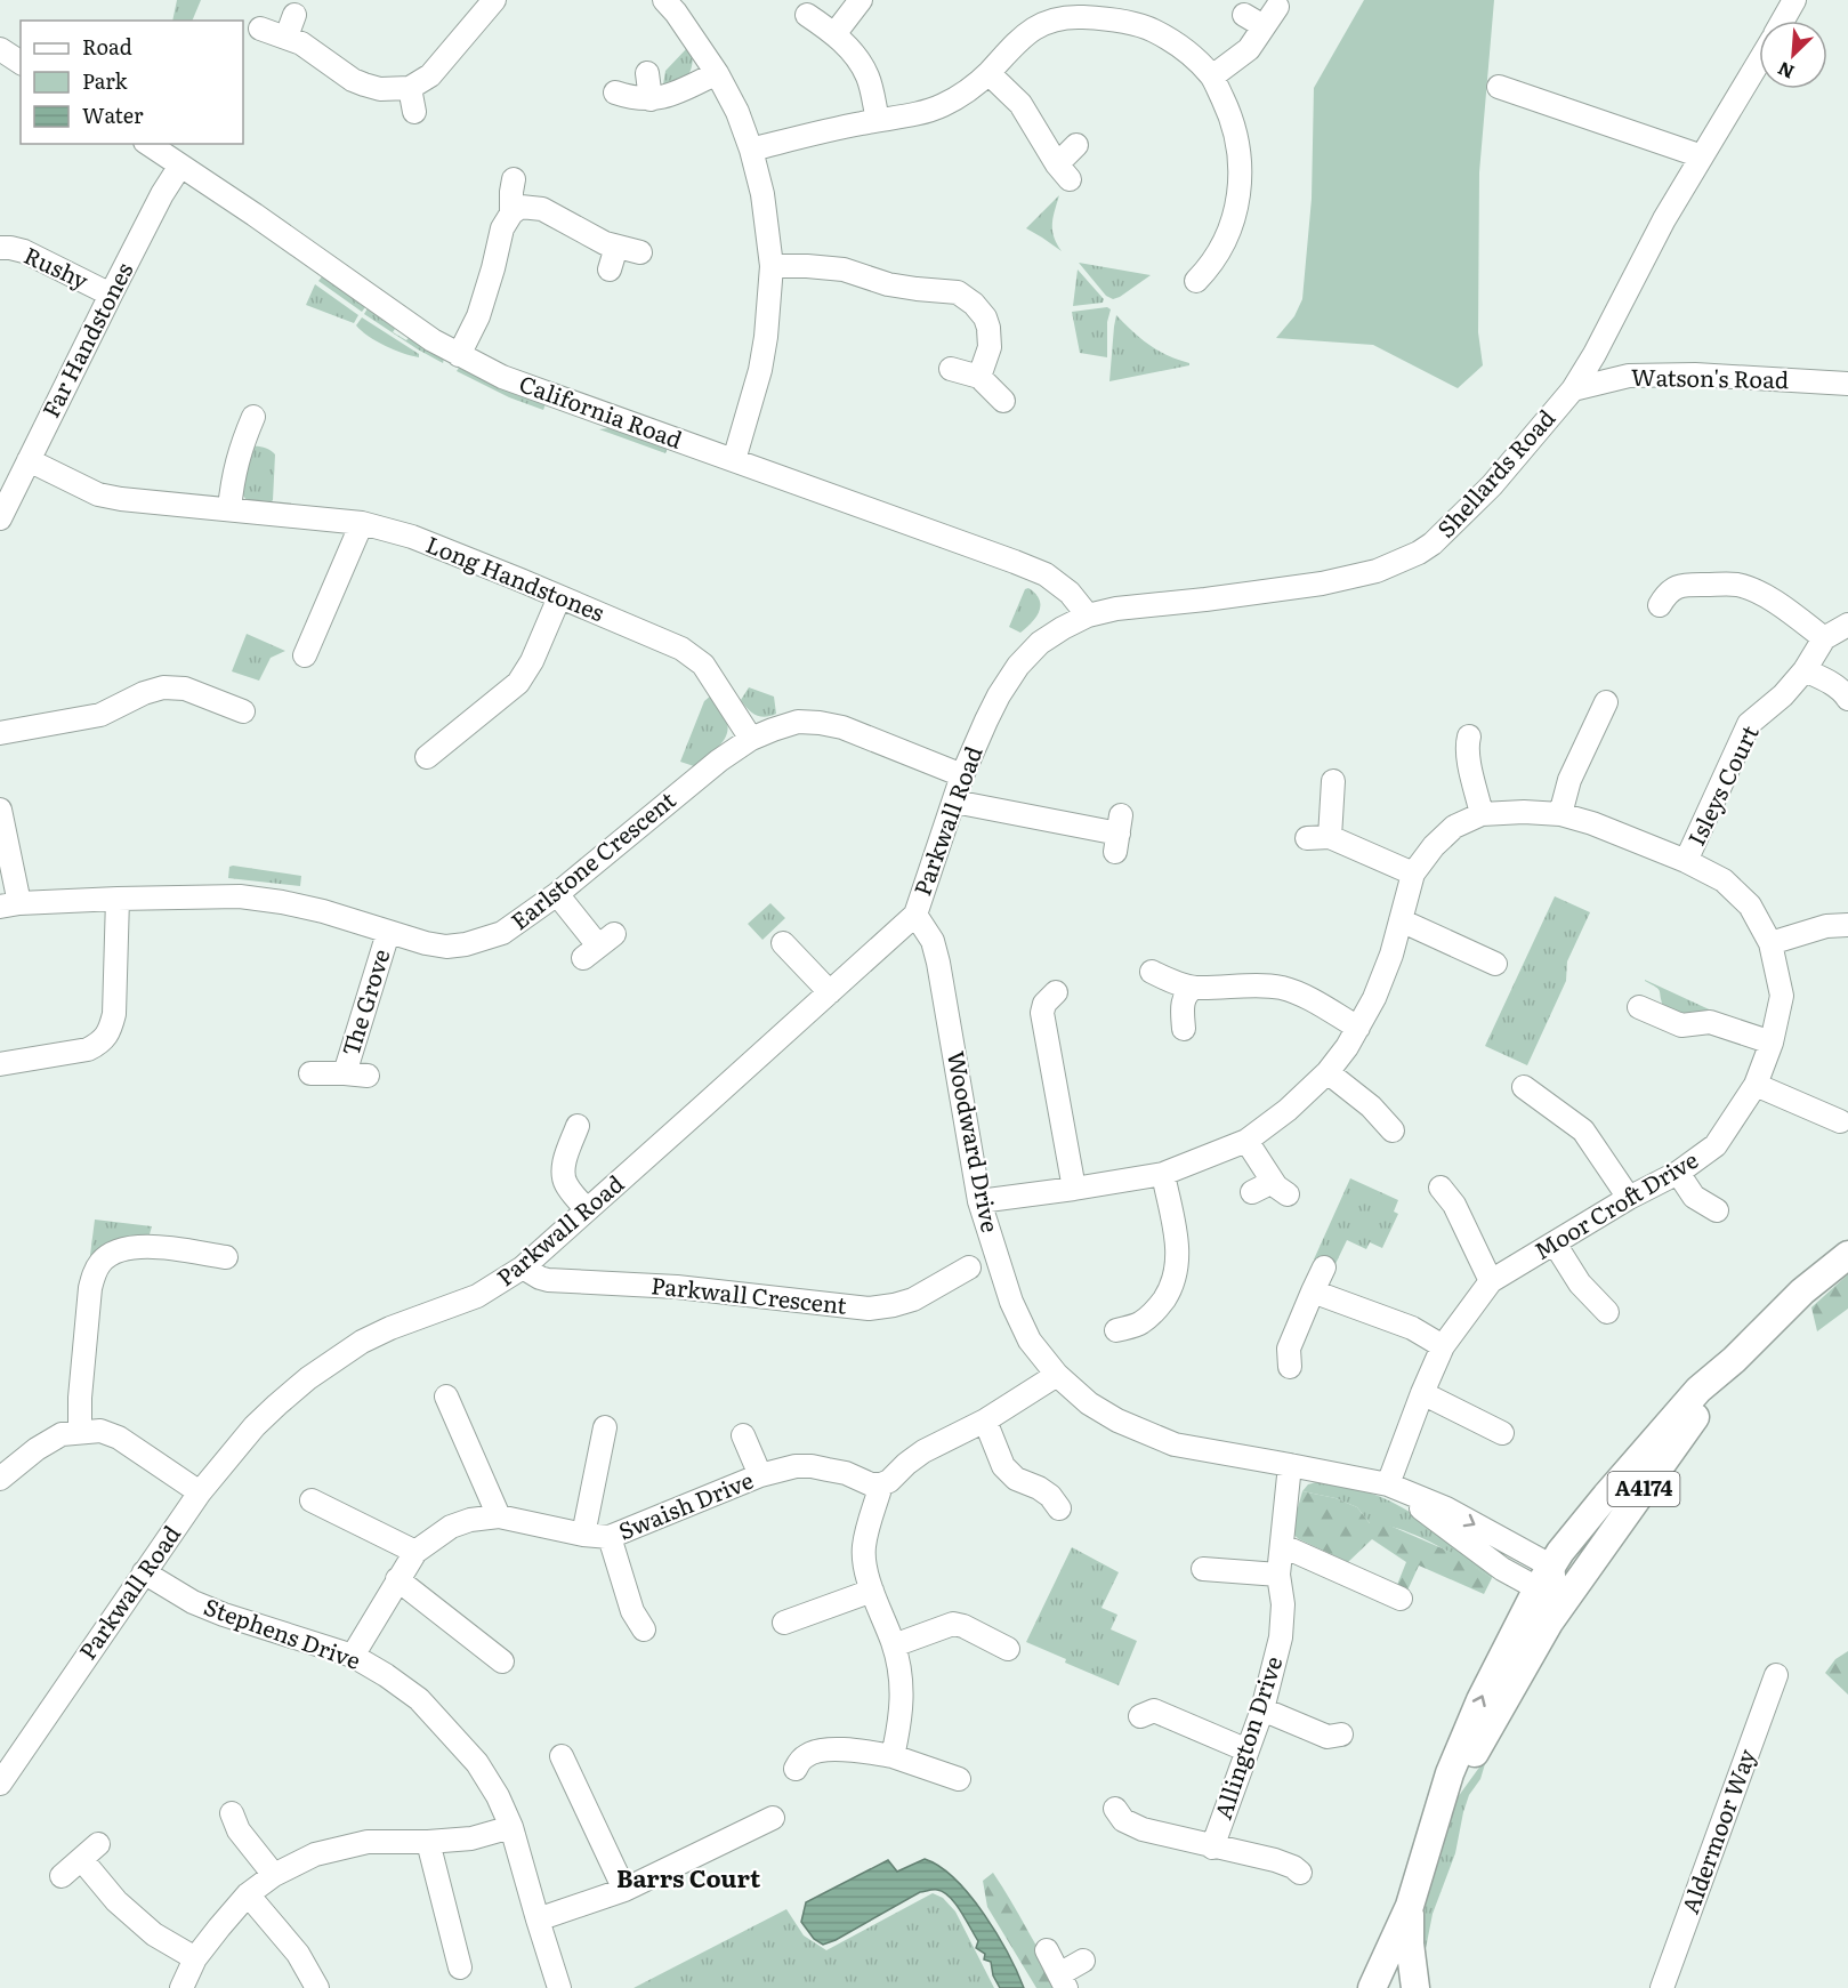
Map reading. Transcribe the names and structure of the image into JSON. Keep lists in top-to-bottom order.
{
  "streets": {
    "main road": ["A4174"],
    "street": [
      "Rushy",
      "Far Handstones",
      "Watson's Road",
      "California Road",
      "Shellards Road",
      "Long Handstones",
      "Isleys Court",
      "Parkwall Road",
      "Earlstone Crescent",
      "The Grove",
      "Woodward Drive",
      "Moor Croft Drive",
      "Parkwall Crescent",
      "Swaish Drive",
      "Stephens Drive",
      "Allington Drive",
      "Aldermoor Way"
    ]
  },
  "crossings": [
    ["Rushy", "Far Handstones"],
    ["Far Handstones", "California Road"],
    ["Far Handstones", "Long Handstones"],
    ["Watson's Road", "Shellards Road"],
    ["California Road", "Shellards Road"],
    ["Shellards Road", "Parkwall Road"],
    ["Long Handstones", "Earlstone Crescent"],
    ["Isleys Court", "Moor Croft Drive"],
    ["Parkwall Road", "Earlstone Crescent"],
    ["Parkwall Road", "Woodward Drive"],
    ["Parkwall Road", "Parkwall Crescent"],
    ["Parkwall Road", "Stephens Drive"],
    ["Earlstone Crescent", "The Grove"],
    ["Woodward Drive", "Moor Croft Drive"],
    ["Woodward Drive", "A4174"],
    ["Woodward Drive", "Allington Drive"],
    ["Swaish Drive", "Stephens Drive"]
  ],
  "districts": ["Barrs Court"],
  "legend": ["Road", "Park", "Water"],
  "north": "bottom left"
}
